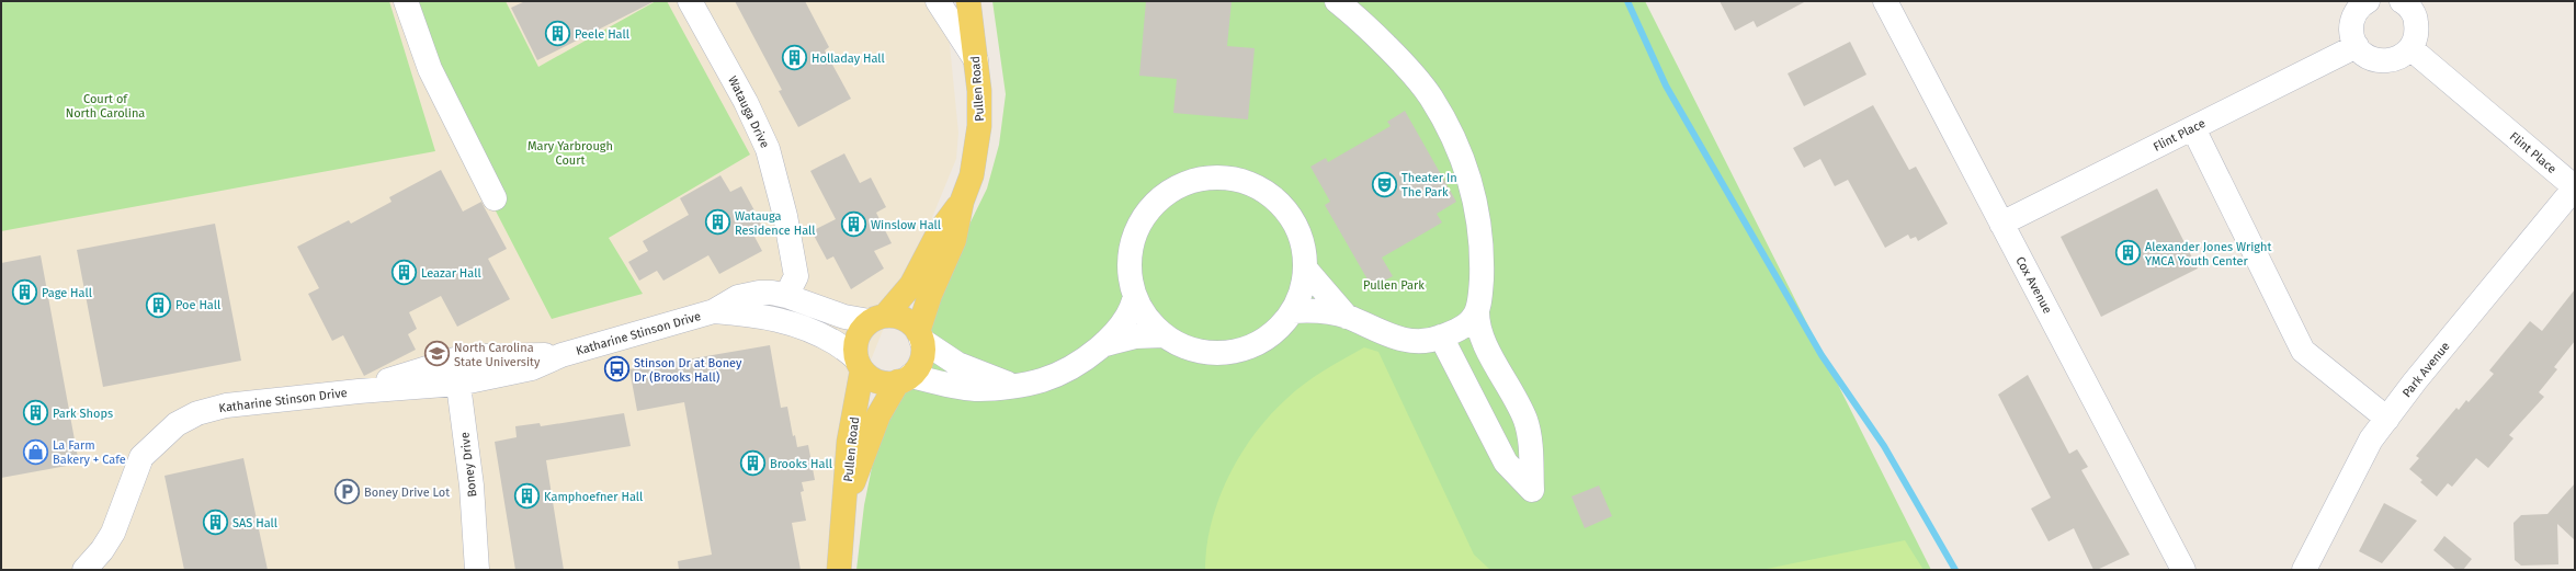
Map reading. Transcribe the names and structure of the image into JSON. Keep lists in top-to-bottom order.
{
  "streets": {
    "main road": ["Pullen Road"],
    "street": [
      "Watauga Drive",
      "Flint Place",
      "Cox Avenue",
      "Katharine Stinson Drive",
      "Park Avenue",
      "Boney Drive"
    ]
  },
  "crossings": [
    ["Pullen Road", "Katharine Stinson Drive"],
    ["Watauga Drive", "Katharine Stinson Drive"],
    ["Flint Place", "Cox Avenue"],
    ["Flint Place", "Park Avenue"],
    ["Katharine Stinson Drive", "Boney Drive"]
  ],
  "parks": ["Court of North Carolina", "Mary Yarbrough Court", "Pullen Park"],
  "places": {
    "building": [
      "Peele Hall",
      "Holladay Hall",
      "Watauga Residence Hall",
      "Winslow Hall",
      "Alexander Jones Wright YMCA Youth Center",
      "Leazar Hall",
      "Page Hall",
      "Poe Hall",
      "Park Shops",
      "Brooks Hall",
      "Kamphoefner Hall",
      "SAS Hall"
    ],
    "theatre": ["Theater In The Park"],
    "school or university": ["North Carolina State University"],
    "bus stop": ["Stinson Dr at Boney Dr (Brooks Hall)"],
    "shop": ["La Farm Bakery + Cafe"],
    "parking": ["Boney Drive Lot"]
  }
}
